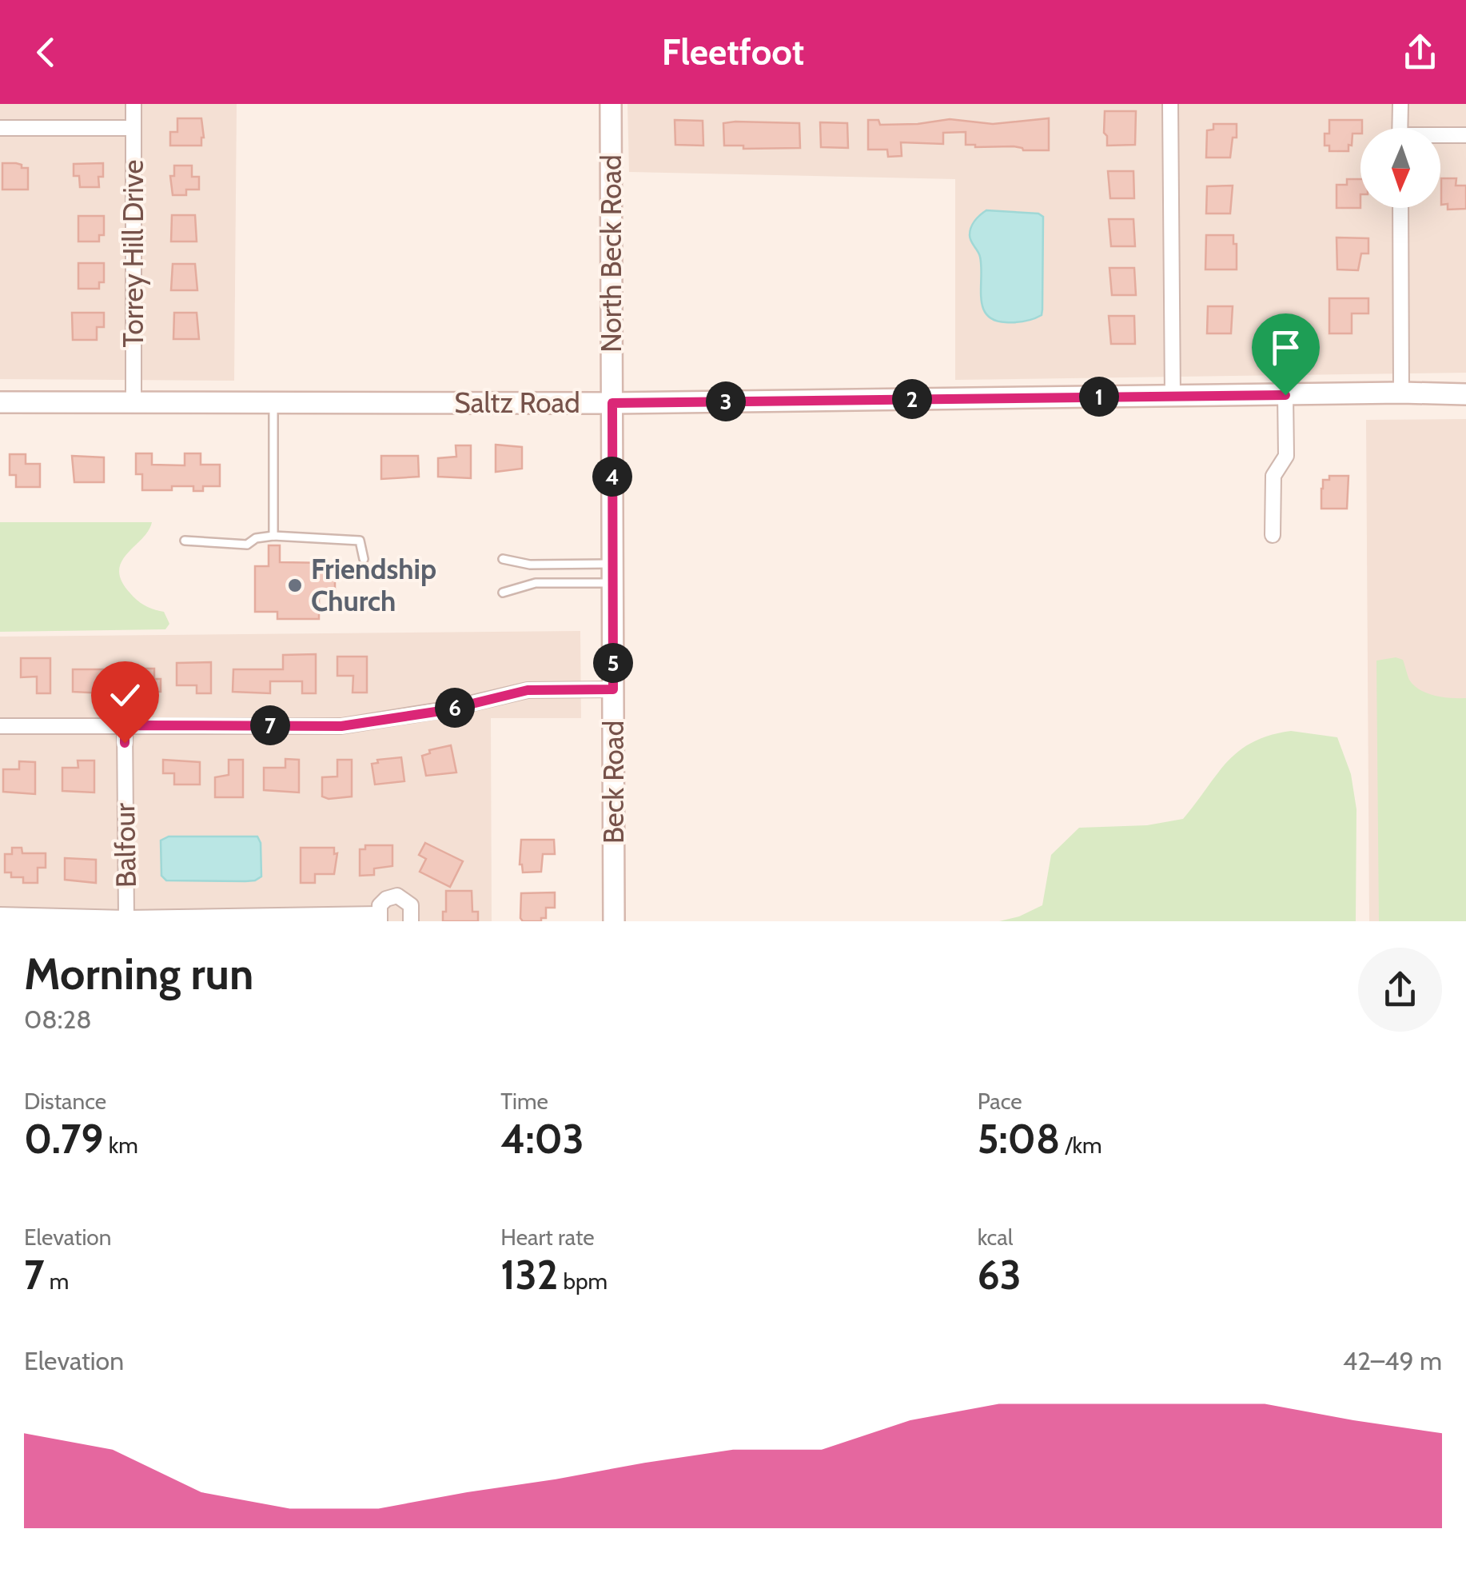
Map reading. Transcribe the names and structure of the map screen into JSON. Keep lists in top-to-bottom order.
{
  "streets": {
    "street": [
      "Torrey Hill Drive",
      "North Beck Road",
      "Saltz Road",
      "Beck Road",
      "Balfour"
    ]
  },
  "crossings": [
    ["Torrey Hill Drive", "Saltz Road"],
    ["North Beck Road", "Saltz Road"],
    ["North Beck Road", "Beck Road"],
    ["Saltz Road", "Beck Road"]
  ],
  "places": ["Friendship Church"],
  "north": "bottom",
  "page": {
    "header": "Fleetfoot",
    "pins": [
      "1",
      "2",
      "3",
      "4",
      "5",
      "6",
      "7"
    ],
    "heading": ["Morning run", "08:28"],
    "stats": [
      ["Distance", "0.79 km"],
      ["Time", "4:03"],
      ["Pace", "5:08 /km"],
      ["Elevation", "7 m"],
      ["Heart rate", "132 bpm"],
      ["kcal", "63"]
    ],
    "chart": ["Elevation", "42–49 m"]
  }
}
